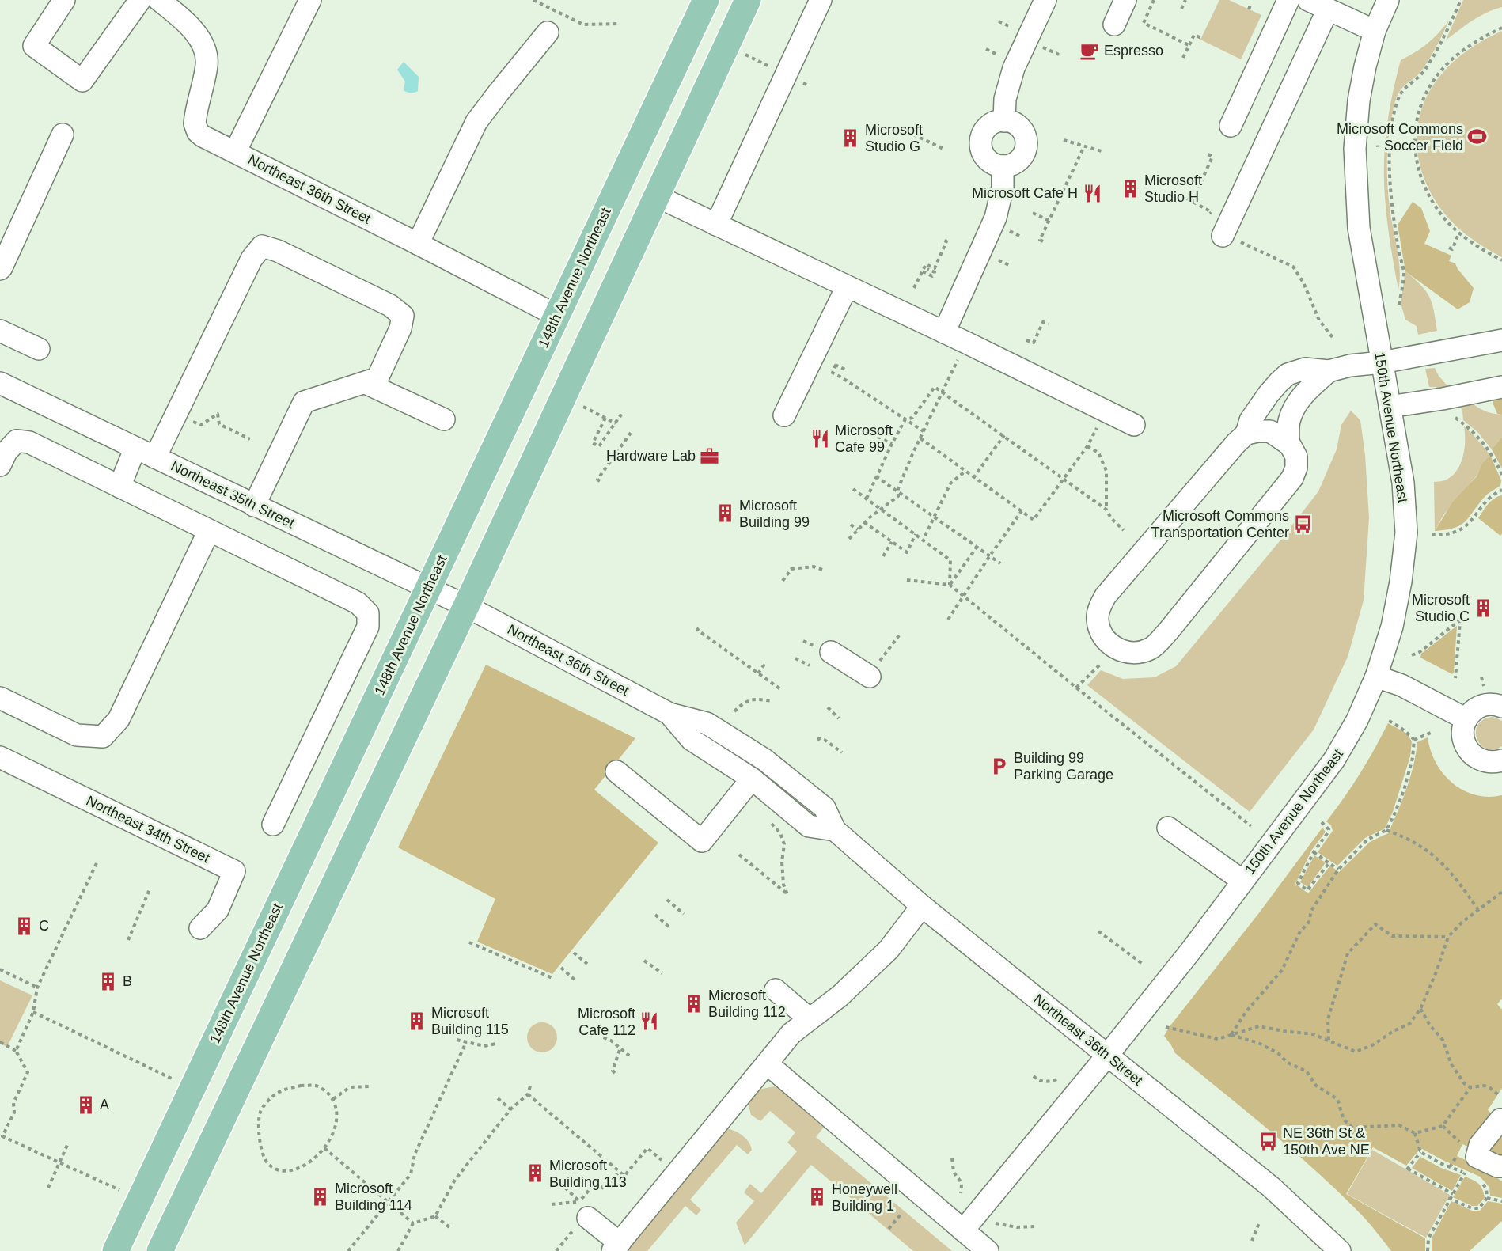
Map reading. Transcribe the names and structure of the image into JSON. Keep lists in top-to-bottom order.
{
  "streets": {
    "main road": ["148th Avenue Northeast"],
    "street": [
      "Northeast 36th Street",
      "150th Avenue Northeast",
      "Northeast 35th Street",
      "Northeast 34th Street"
    ]
  },
  "crossings": [
    ["Northeast 36th Street", "148th Avenue Northeast"],
    ["Northeast 36th Street", "150th Avenue Northeast"],
    ["Northeast 36th Street", "Northeast 35th Street"],
    ["148th Avenue Northeast", "Northeast 35th Street"]
  ],
  "places": {
    "cafe": ["Espresso"],
    "sports": ["Microsoft Commons - Soccer Field"],
    "building": [
      "Microsoft Studio G",
      "Microsoft Studio H",
      "Microsoft Building 99",
      "Microsoft Studio C",
      "C",
      "B",
      "Microsoft Building 112",
      "Microsoft Building 115",
      "A",
      "Microsoft Building 113",
      "Microsoft Building 114",
      "Honeywell Building 1"
    ],
    "restaurant": ["Microsoft Cafe H", "Microsoft Cafe 99", "Microsoft Cafe 112"],
    "office": ["Hardware Lab"],
    "bus stop": ["Microsoft Commons Transportation Center", "NE 36th St & 150th Ave NE"],
    "parking": ["Building 99 Parking Garage"]
  }
}
